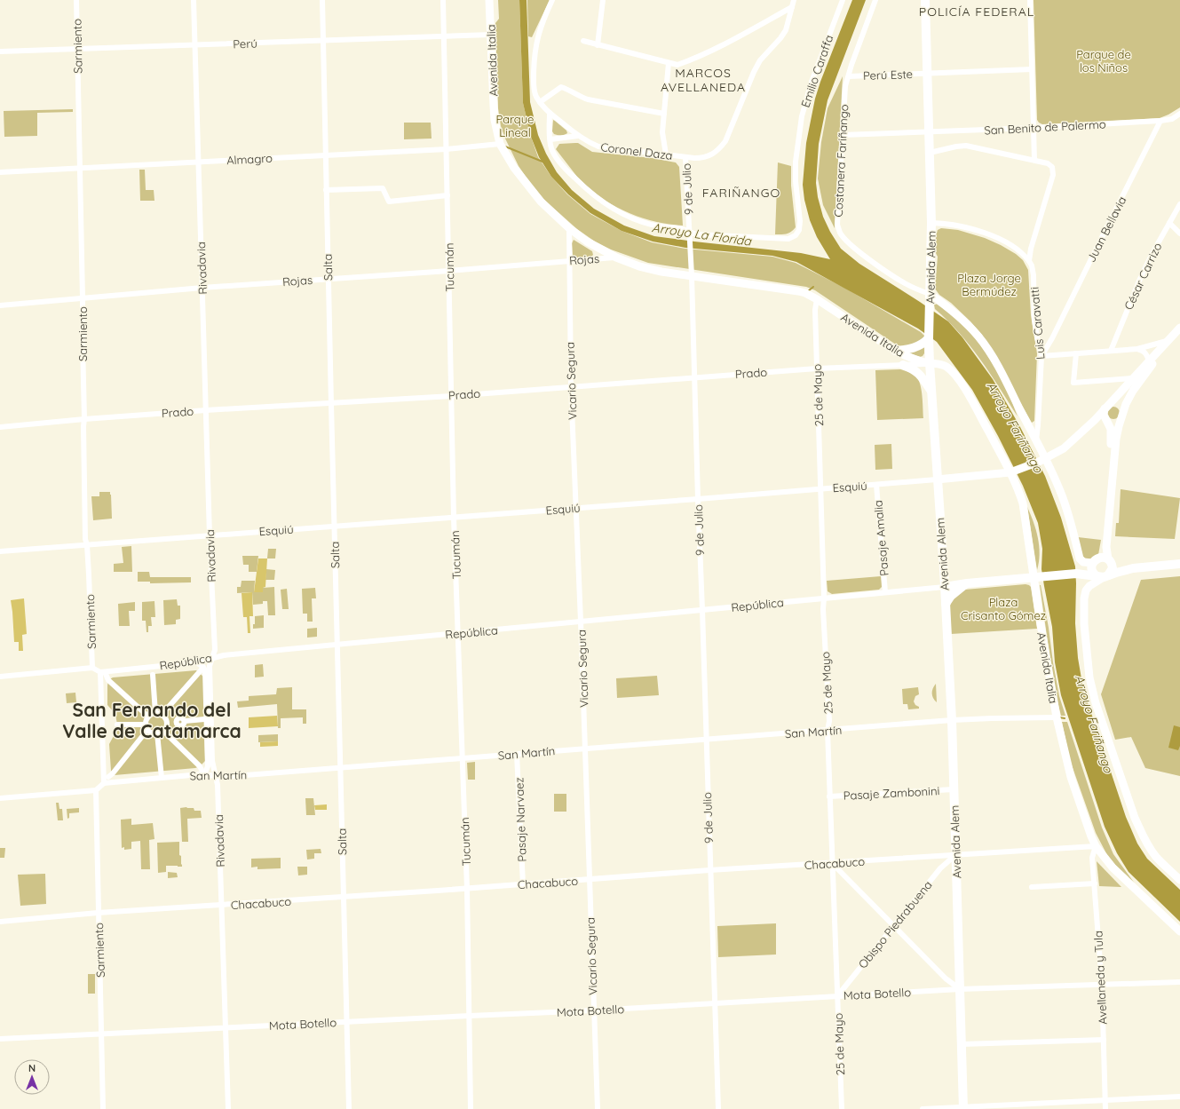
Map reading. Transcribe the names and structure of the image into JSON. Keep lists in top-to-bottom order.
{
  "streets": {
    "main road": [
      "Avenida Italia",
      "Costanera Fariñango",
      "Avenida Alem",
      "Esquiú"
    ],
    "street": [
      "Perú",
      "Sarmiento",
      "Emilio Caraffa",
      "Perú Este",
      "San Benito de Palermo",
      "Coronel Daza",
      "Almagro",
      "9 de Julio",
      "Juan Bellavia",
      "Rojas",
      "Salta",
      "Tucumán",
      "Rivadavia",
      "César Carrizo",
      "Luis Caravatti",
      "Prado",
      "Vicario Segura",
      "25 de Mayo",
      "Pasaje Amalia",
      "República",
      "San Martín",
      "Pasaje Zambonini",
      "Pasaje Narvaez",
      "Chacabuco",
      "Obispo Piedrabuena",
      "Avellaneda y Tula",
      "Mota Botello"
    ]
  },
  "crossings": [
    ["Perú", "Sarmiento"],
    ["Perú", "Avenida Italia"],
    ["Perú", "Salta"],
    ["Perú", "Tucumán"],
    ["Perú", "Rivadavia"],
    ["Sarmiento", "Almagro"],
    ["Sarmiento", "Rojas"],
    ["Sarmiento", "Prado"],
    ["Sarmiento", "Esquiú"],
    ["Sarmiento", "Chacabuco"],
    ["Sarmiento", "Mota Botello"],
    ["Avenida Italia", "Almagro"],
    ["Avenida Italia", "9 de Julio"],
    ["Avenida Italia", "Rojas"],
    ["Avenida Italia", "Avenida Alem"],
    ["Avenida Italia", "Prado"],
    ["Avenida Italia", "Vicario Segura"],
    ["Avenida Italia", "25 de Mayo"],
    ["Avenida Italia", "Esquiú"],
    ["Avenida Italia", "San Martín"],
    ["Avenida Italia", "Chacabuco"],
    ["Avenida Italia", "Avellaneda y Tula"],
    ["Emilio Caraffa", "Coronel Daza"],
    ["Emilio Caraffa", "9 de Julio"],
    ["Perú Este", "Costanera Fariñango"],
    ["Perú Este", "Avenida Alem"],
    ["San Benito de Palermo", "Costanera Fariñango"],
    ["San Benito de Palermo", "Juan Bellavia"],
    ["San Benito de Palermo", "Avenida Alem"],
    ["Coronel Daza", "9 de Julio"],
    ["Almagro", "Salta"],
    ["Almagro", "Tucumán"],
    ["Almagro", "Rivadavia"],
    ["Costanera Fariñango", "Avenida Alem"],
    ["Costanera Fariñango", "Luis Caravatti"],
    ["Costanera Fariñango", "Esquiú"],
    ["9 de Julio", "Prado"],
    ["9 de Julio", "Esquiú"],
    ["9 de Julio", "República"],
    ["9 de Julio", "San Martín"],
    ["9 de Julio", "Chacabuco"],
    ["9 de Julio", "Mota Botello"],
    ["Juan Bellavia", "Luis Caravatti"],
    ["Rojas", "Salta"],
    ["Rojas", "Tucumán"],
    ["Rojas", "Rivadavia"],
    ["Rojas", "Vicario Segura"],
    ["Salta", "Prado"],
    ["Salta", "Esquiú"],
    ["Salta", "República"],
    ["Salta", "San Martín"],
    ["Salta", "Chacabuco"],
    ["Salta", "Mota Botello"],
    ["Tucumán", "Prado"],
    ["Tucumán", "Esquiú"],
    ["Tucumán", "República"],
    ["Tucumán", "San Martín"],
    ["Tucumán", "Chacabuco"],
    ["Tucumán", "Mota Botello"],
    ["Avenida Alem", "Prado"],
    ["Avenida Alem", "Esquiú"],
    ["Avenida Alem", "República"],
    ["Avenida Alem", "San Martín"],
    ["Avenida Alem", "Pasaje Zambonini"],
    ["Avenida Alem", "Chacabuco"],
    ["Avenida Alem", "Obispo Piedrabuena"],
    ["Avenida Alem", "Mota Botello"],
    ["Rivadavia", "Prado"],
    ["Rivadavia", "Esquiú"],
    ["Rivadavia", "República"],
    ["Rivadavia", "San Martín"],
    ["Rivadavia", "Chacabuco"],
    ["Rivadavia", "Mota Botello"],
    ["Prado", "Vicario Segura"],
    ["Prado", "25 de Mayo"],
    ["Vicario Segura", "Esquiú"],
    ["Vicario Segura", "República"],
    ["Vicario Segura", "San Martín"],
    ["Vicario Segura", "Chacabuco"],
    ["Vicario Segura", "Mota Botello"],
    ["25 de Mayo", "Esquiú"],
    ["25 de Mayo", "República"],
    ["25 de Mayo", "San Martín"],
    ["25 de Mayo", "Pasaje Zambonini"],
    ["25 de Mayo", "Chacabuco"],
    ["25 de Mayo", "Obispo Piedrabuena"],
    ["25 de Mayo", "Mota Botello"],
    ["Esquiú", "Pasaje Amalia"],
    ["Pasaje Amalia", "República"],
    ["San Martín", "Pasaje Narvaez"],
    ["Pasaje Narvaez", "Chacabuco"],
    ["Chacabuco", "Obispo Piedrabuena"],
    ["Chacabuco", "Avellaneda y Tula"],
    ["Obispo Piedrabuena", "Mota Botello"],
    ["Avellaneda y Tula", "Mota Botello"]
  ],
  "districts": [
    "POLICÍA FEDERAL",
    "MARCOS AVELLANEDA",
    "FARIÑANGO",
    "San Fernando del Valle de Catamarca"
  ],
  "water": ["Arroyo La Florida", "Arroyo Fariñango"],
  "parks": [
    "Parque de los Niños",
    "Parque Lineal",
    "Plaza Jorge Bermúdez",
    "Plaza Crisanto Gómez"
  ],
  "north": "top"
}
